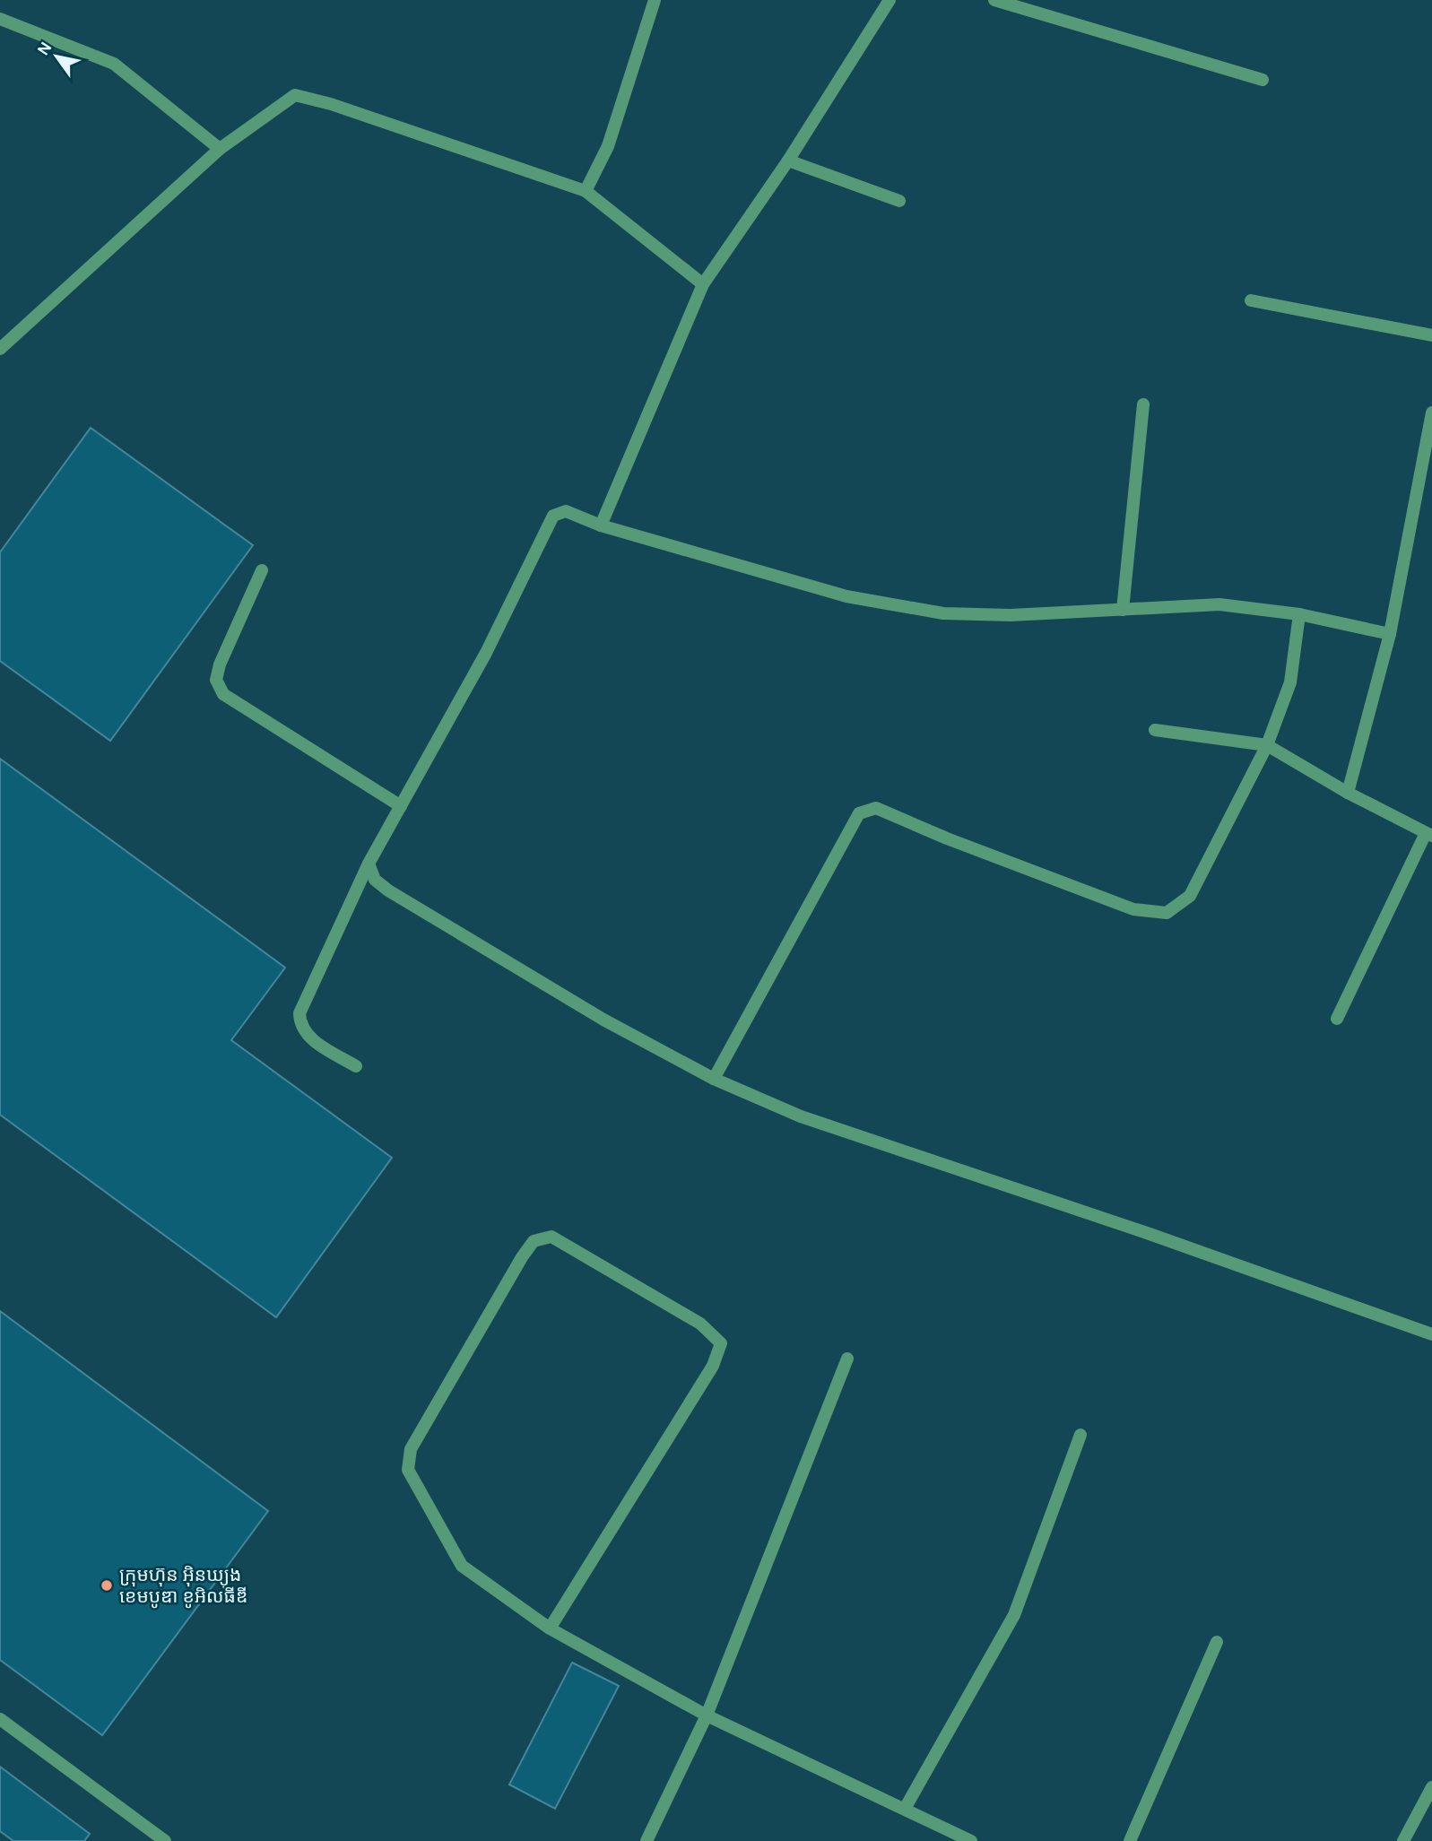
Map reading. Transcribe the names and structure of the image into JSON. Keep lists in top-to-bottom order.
{
  "places": ["ក្រុមហ៊ុន អ៊ិនឃ្យុង ខេមបូឌា ខូអិលធីឌី"],
  "north": "top left"
}
